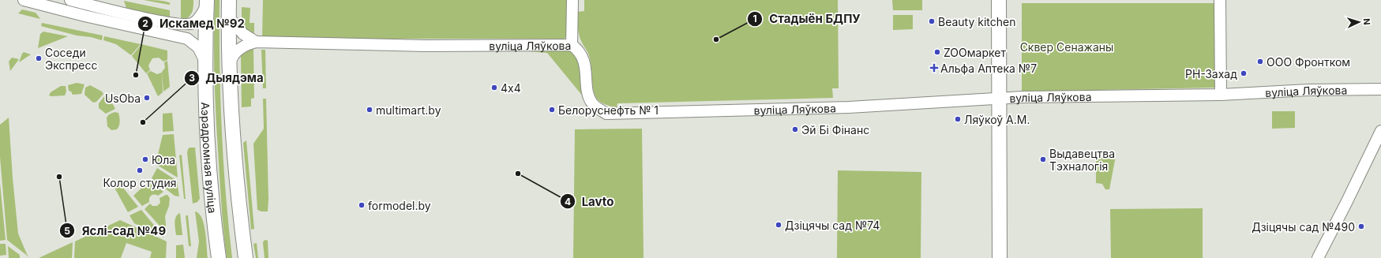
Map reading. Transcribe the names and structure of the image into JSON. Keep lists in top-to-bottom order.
{
  "streets": {
    "main road": ["Аэрадромная вуліца"],
    "street": ["вуліца Ляўкова"]
  },
  "parks": ["Сквер Сенажаны"],
  "places": {
    "other": [
      "Beauty kitchen",
      "Стадыён БДПУ",
      "ZOOмаркет",
      "Соседи Экспресс",
      "ООО Фронтком",
      "РН-Захад",
      "Искамед №92",
      "4х4",
      "UsOba",
      "multimart.by",
      "Белоруснефть № 1",
      "Ляўкоў А.М.",
      "Дыядэма",
      "Эй Бі Фінанс",
      "Юла",
      "Выдавецтва Тэхналогія",
      "Колор студия",
      "Lavto",
      "Яслі-сад №49",
      "formodel.by",
      "Дзіцячы сад №74",
      "Дзіцячы сад №490"
    ],
    "health": ["Альфа Аптека №7"]
  },
  "north": "right"
}
